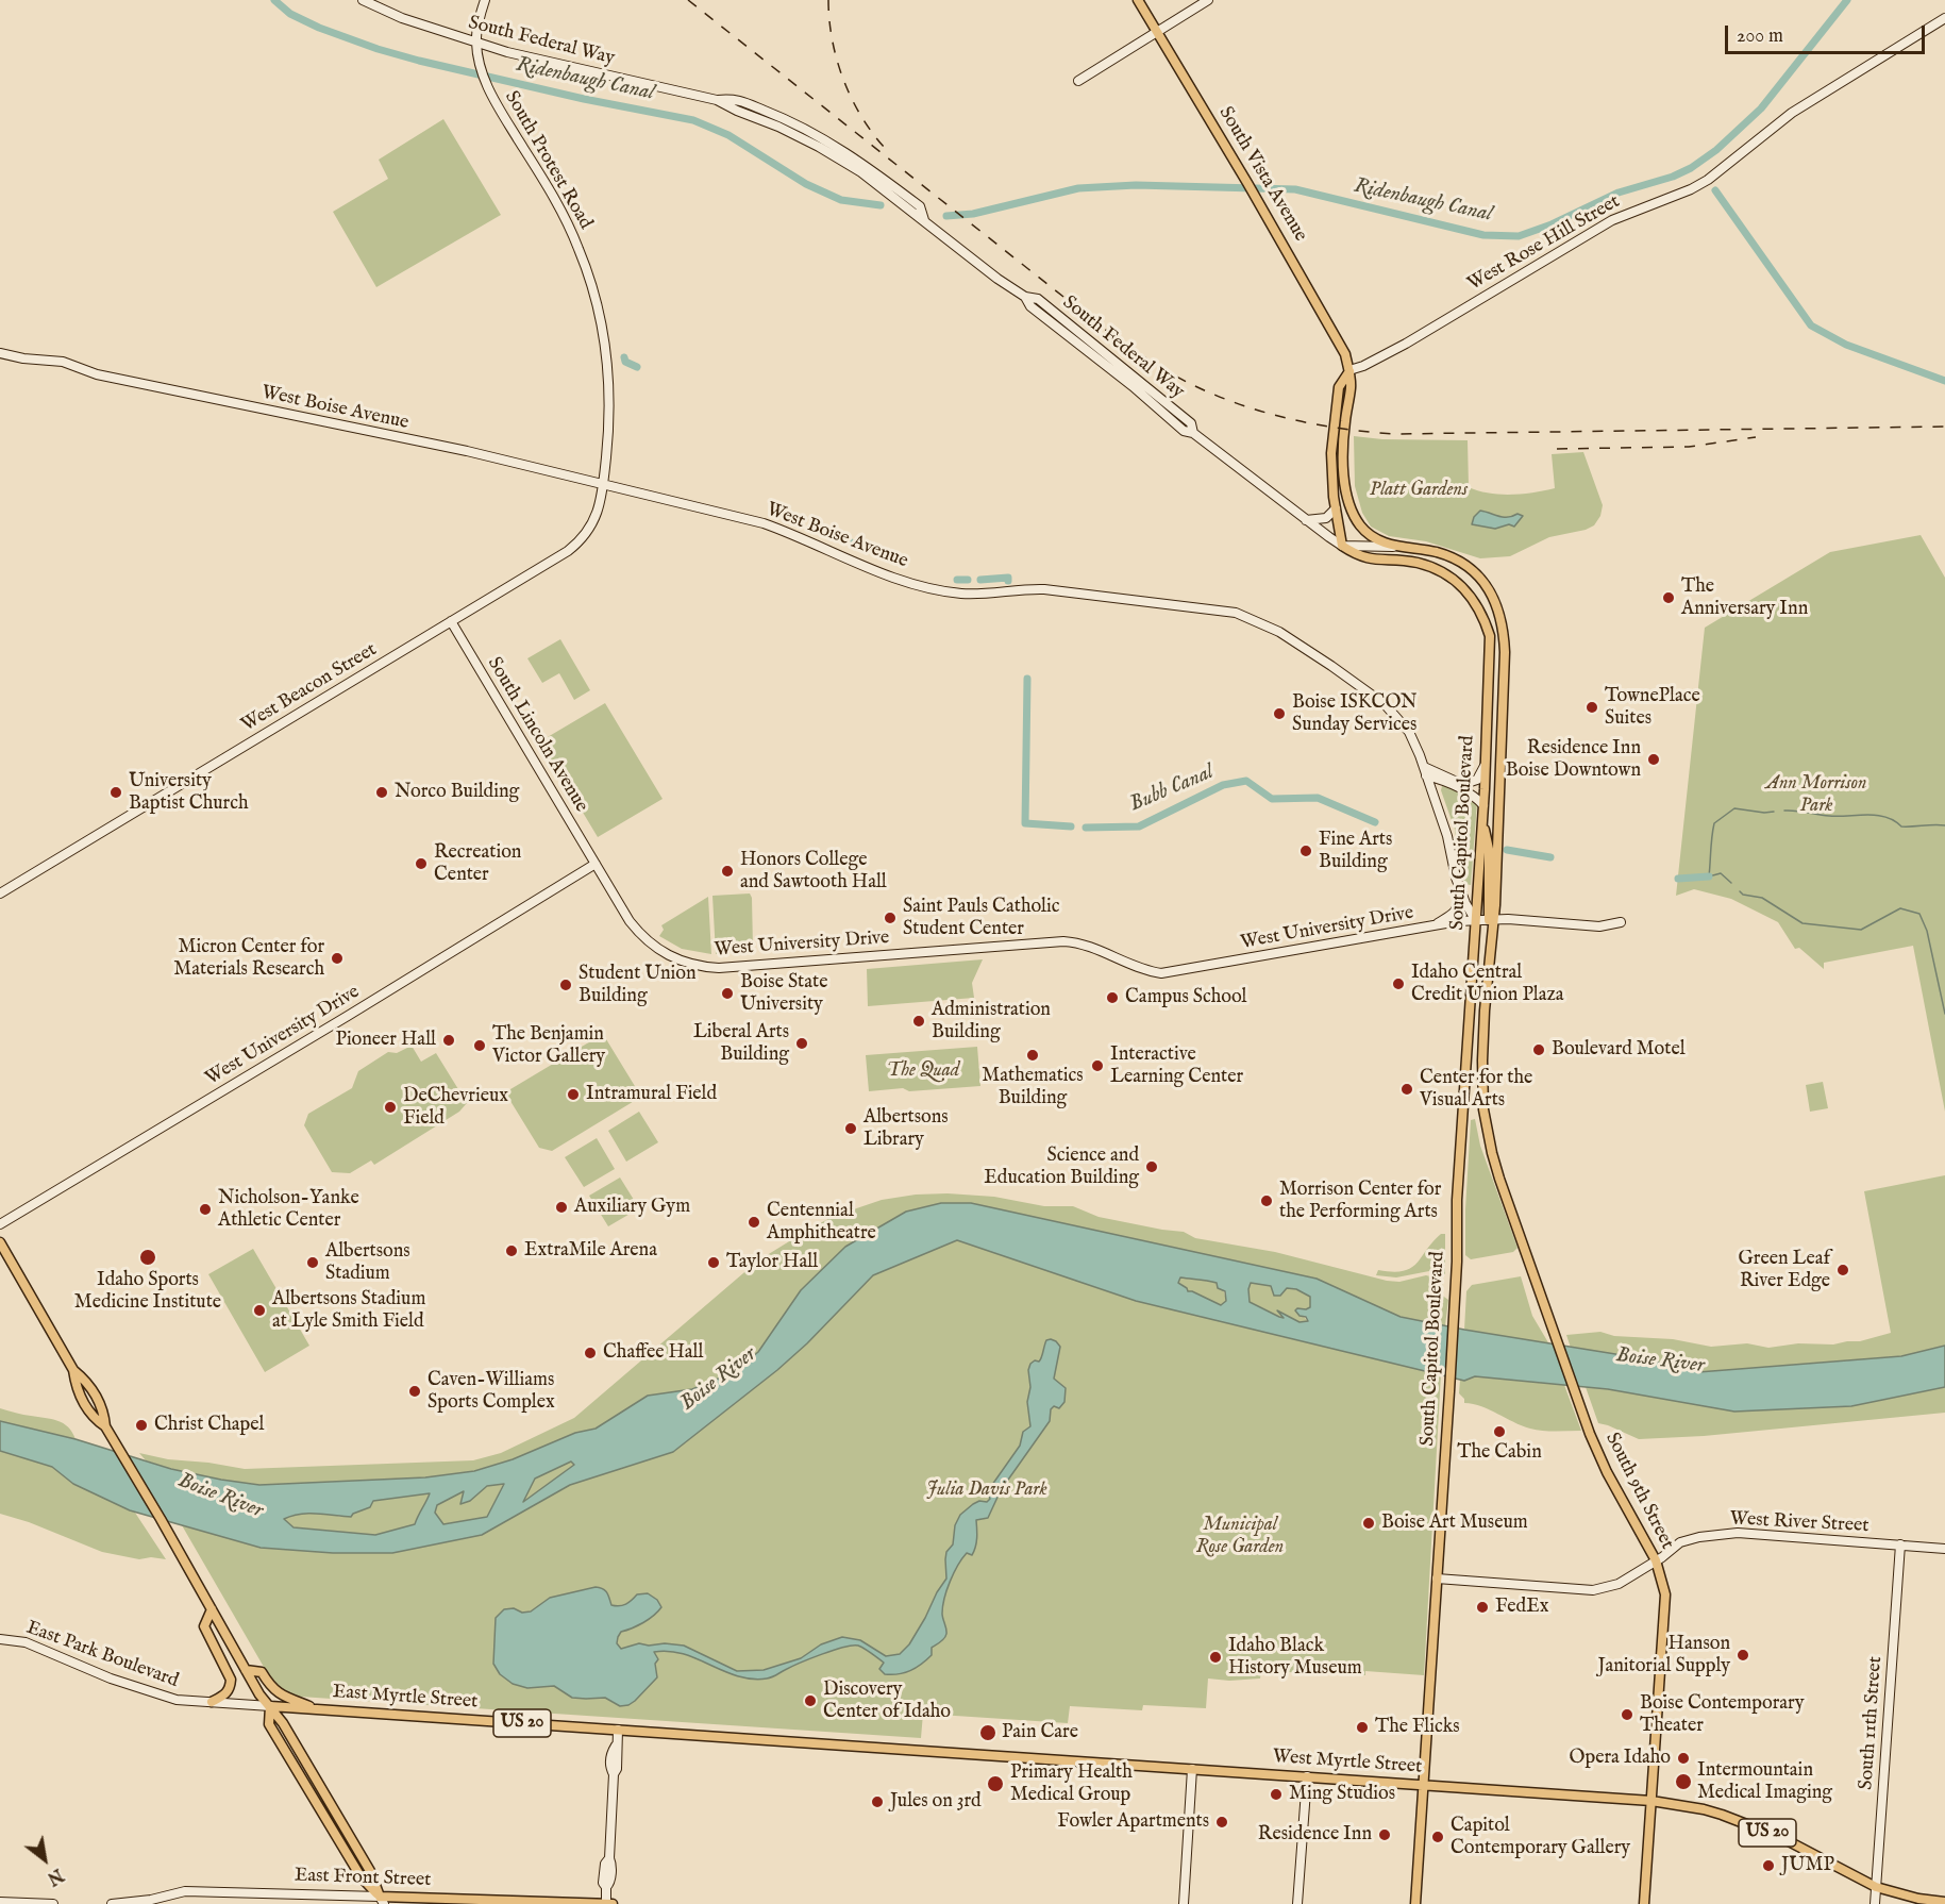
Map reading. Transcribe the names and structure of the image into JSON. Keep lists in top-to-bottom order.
{
  "streets": {
    "main road": [
      "South Vista Avenue",
      "South Capitol Boulevard",
      "South 9th Street",
      "East Myrtle Street",
      "US 20",
      "West Myrtle Street",
      "East Front Street"
    ],
    "street": [
      "South Federal Way",
      "South Protest Road",
      "West Rose Hill Street",
      "West Boise Avenue",
      "West Beacon Street",
      "South Lincoln Avenue",
      "West University Drive",
      "West River Street",
      "East Park Boulevard",
      "South 11th Street"
    ]
  },
  "crossings": [
    ["South Federal Way", "South Protest Road"],
    ["South Federal Way", "South Capitol Boulevard"],
    ["South Protest Road", "West Boise Avenue"],
    ["South Protest Road", "West Beacon Street"],
    ["South Vista Avenue", "West Rose Hill Street"],
    ["South Vista Avenue", "South Capitol Boulevard"],
    ["West Boise Avenue", "West Beacon Street"],
    ["West Boise Avenue", "South Capitol Boulevard"],
    ["West Boise Avenue", "West University Drive"],
    ["West Beacon Street", "South Lincoln Avenue"],
    ["South Lincoln Avenue", "West University Drive"],
    ["South Capitol Boulevard", "West University Drive"],
    ["South Capitol Boulevard", "South 9th Street"],
    ["South Capitol Boulevard", "West River Street"],
    ["South Capitol Boulevard", "West Myrtle Street"],
    ["South 9th Street", "West River Street"],
    ["South 9th Street", "West Myrtle Street"],
    ["West River Street", "South 11th Street"],
    ["East Park Boulevard", "East Myrtle Street"],
    ["East Myrtle Street", "West Myrtle Street"],
    ["South 11th Street", "West Myrtle Street"]
  ],
  "water": ["Ridenbaugh Canal", "Bubb Canal", "Boise River"],
  "parks": [
    "Platt Gardens",
    "Ann Morrison Park",
    "The Quad",
    "Julia Davis Park",
    "Municipal Rose Garden"
  ],
  "places": [
    "The Anniversary Inn",
    "TownePlace Suites",
    "Boise ISKCON Sunday Services",
    "Residence Inn Boise Downtown",
    "University Baptist Church",
    "Norco Building",
    "Fine Arts Building",
    "Recreation Center",
    "Honors College and Sawtooth Hall",
    "Saint Pauls Catholic Student Center",
    "Micron Center for Materials Research",
    "Idaho Central Credit Union Plaza",
    "Student Union Building",
    "Boise State University",
    "Campus School",
    "Administration Building",
    "Pioneer Hall",
    "Liberal Arts Building",
    "The Benjamin Victor Gallery",
    "Boulevard Motel",
    "Mathematics Building",
    "Interactive Learning Center",
    "Center for the Visual Arts",
    "Intramural Field",
    "DeChevrieux Field",
    "Albertsons Library",
    "Science and Education Building",
    "Morrison Center for the Performing Arts",
    "Auxiliary Gym",
    "Nicholson-Yanke Athletic Center",
    "Centennial Amphitheatre",
    "ExtraMile Arena",
    "Idaho Sports Medicine Institute",
    "Albertsons Stadium",
    "Taylor Hall",
    "Green Leaf River Edge",
    "Albertsons Stadium at Lyle Smith Field",
    "Chaffee Hall",
    "Caven-Williams Sports Complex",
    "Christ Chapel",
    "The Cabin",
    "Boise Art Museum",
    "FedEx",
    "Hanson Janitorial Supply",
    "Idaho Black History Museum",
    "Discovery Center of Idaho",
    "Boise Contemporary Theater",
    "The Flicks",
    "Pain Care",
    "Opera Idaho",
    "Intermountain Medical Imaging",
    "Primary Health Medical Group",
    "Ming Studios",
    "Jules on 3rd",
    "Fowler Apartments",
    "Residence Inn",
    "Capitol Contemporary Gallery",
    "JUMP"
  ],
  "scale_bar": "200 m",
  "north": "bottom right"
}
